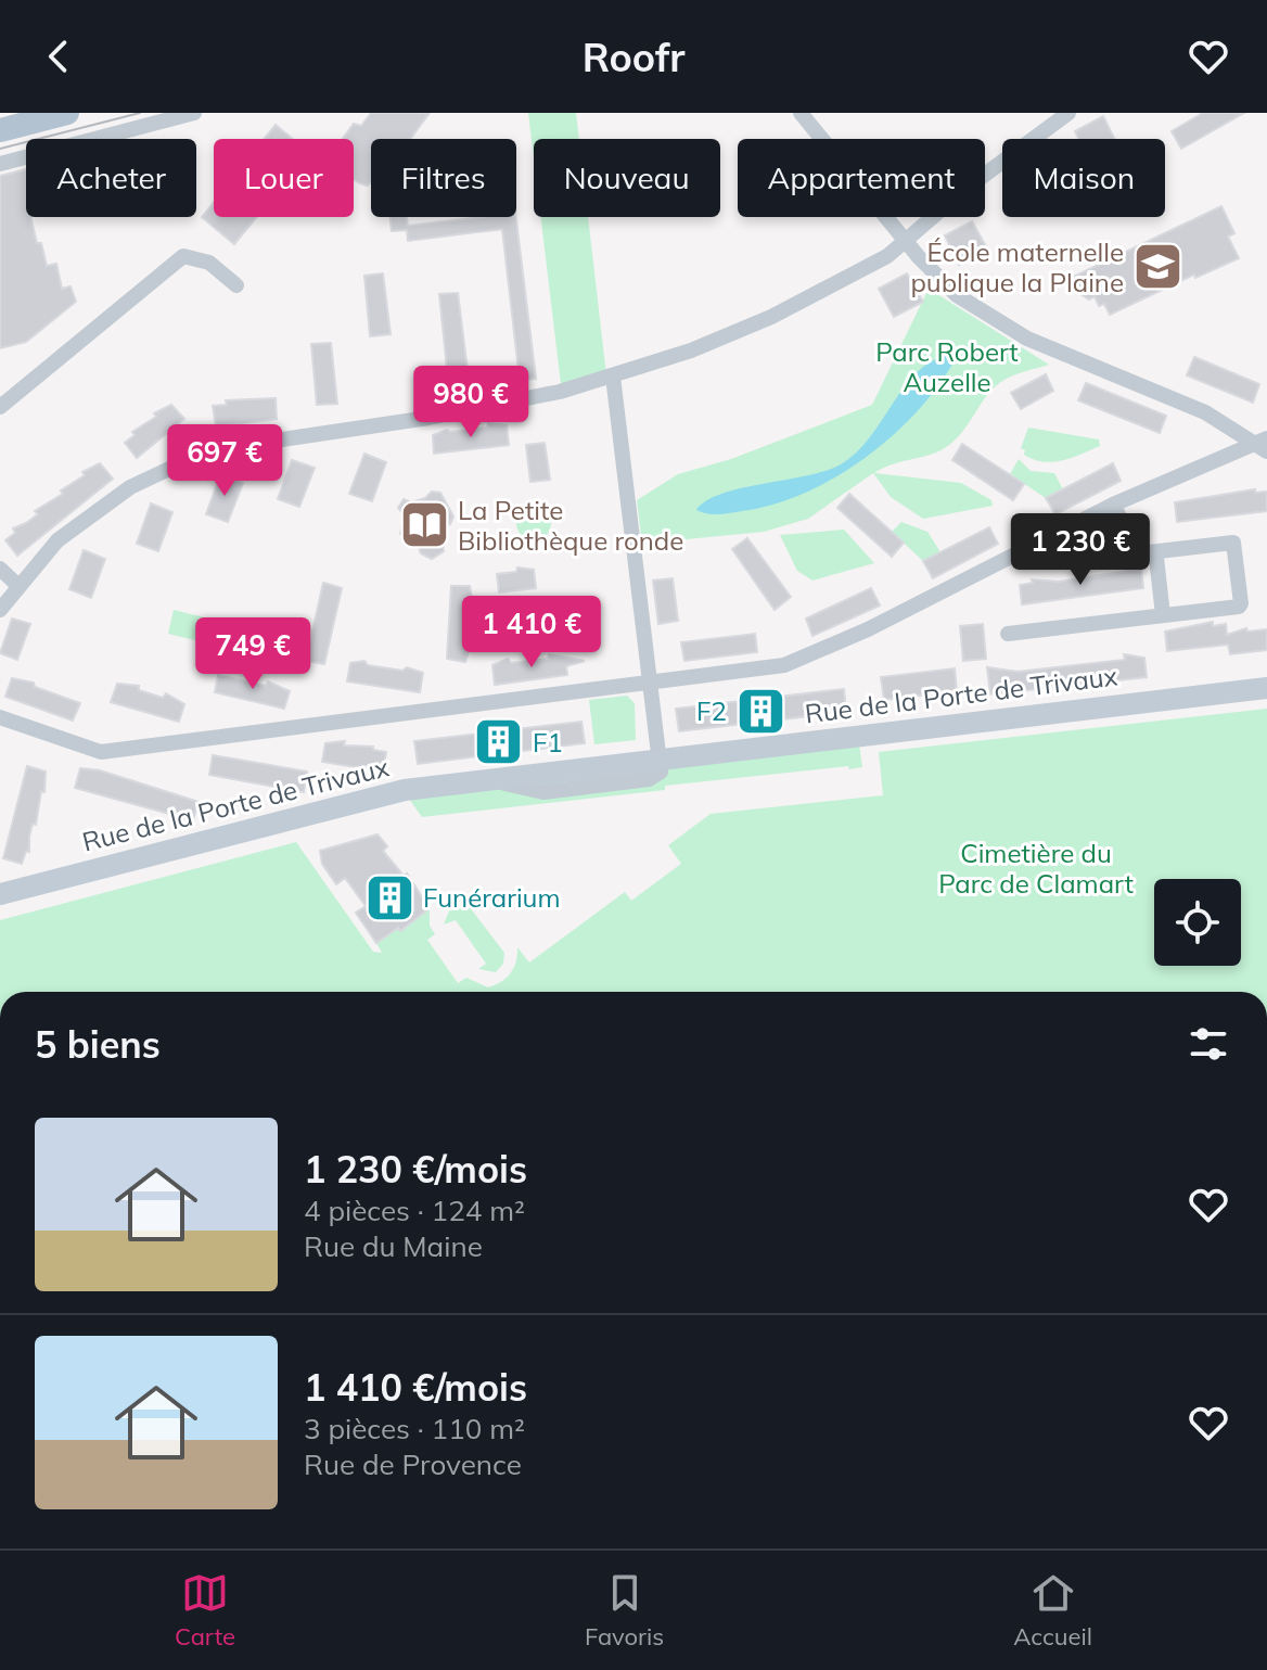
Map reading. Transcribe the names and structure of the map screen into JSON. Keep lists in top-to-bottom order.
{
  "streets": {
    "street": ["Rue de la Porte de Trivaux"]
  },
  "parks": ["Parc Robert Auzelle", "Cimetière du Parc de Clamart"],
  "places": {
    "school or university": ["École maternelle publique la Plaine"],
    "library": ["La Petite Bibliothèque ronde"],
    "building": ["F2", "F1", "Funérarium"]
  },
  "page": {
    "header": "Roofr",
    "chip": [
      "Acheter",
      "Louer",
      "Filtres",
      "Nouveau",
      "Appartement",
      "Maison"
    ],
    "price": [
      "980 €",
      "697 €",
      "1 230 €",
      "1 410 €",
      "749 €"
    ],
    "heading": "5 biens",
    "list": [
      {
        "name": "1 230 €/mois",
        "note": "4 pièces · 124 m² · Rue du Maine"
      },
      {
        "name": "1 410 €/mois",
        "note": "3 pièces · 110 m² · Rue de Provence"
      }
    ],
    "tabs": ["Carte", "Favoris", "Accueil"]
  }
}
